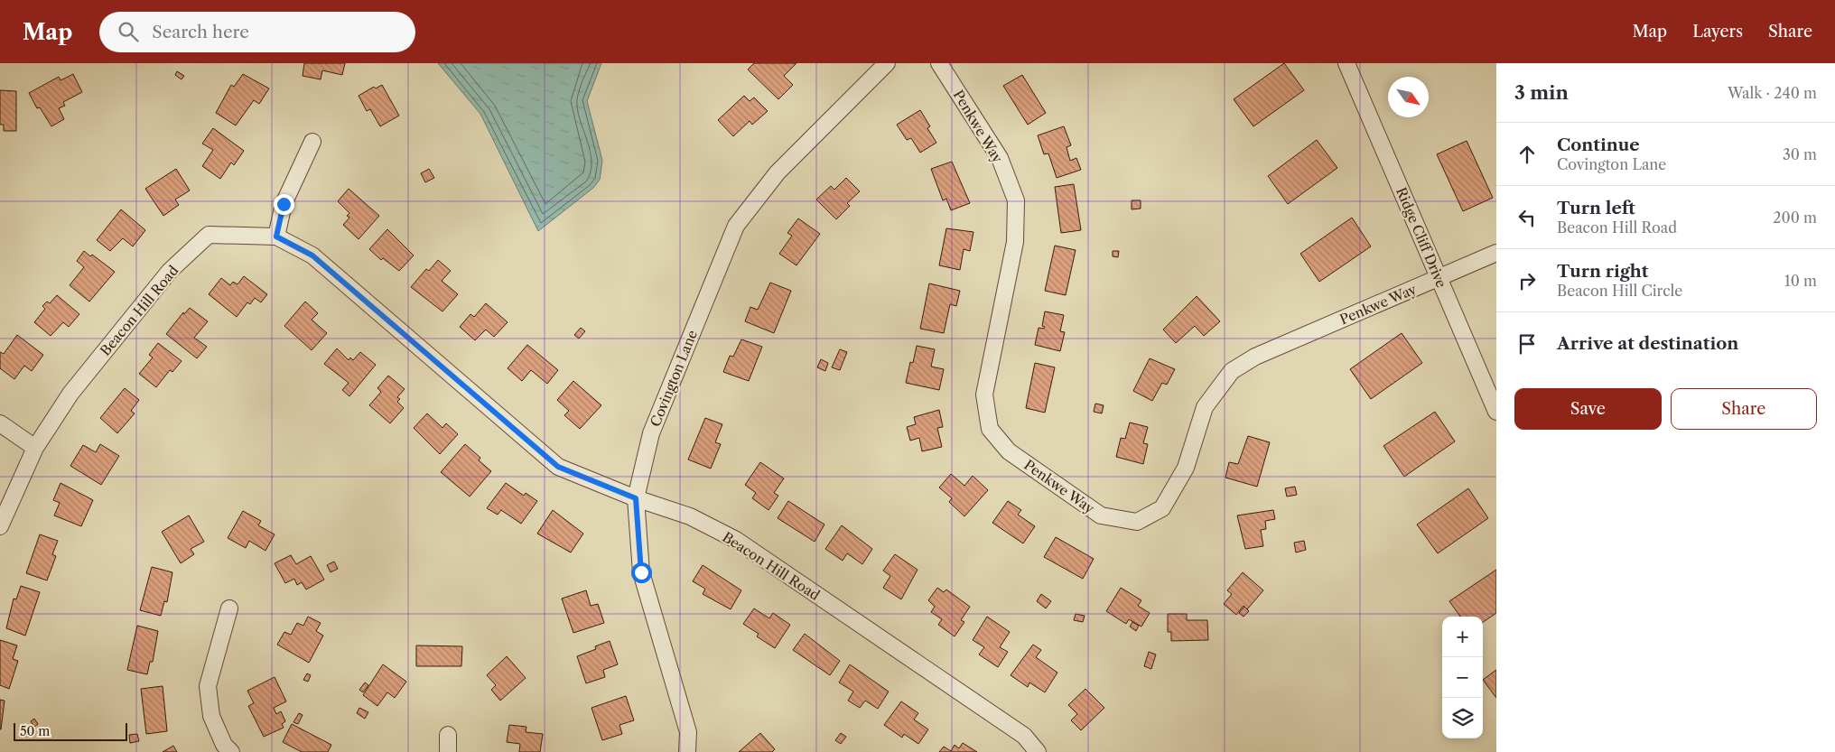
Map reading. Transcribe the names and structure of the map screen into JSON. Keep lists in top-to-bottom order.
{
  "streets": {
    "street": [
      "Penkwe Way",
      "Ridge Cliff Drive",
      "Beacon Hill Road",
      "Covington Lane"
    ]
  },
  "crossings": [
    ["Penkwe Way", "Ridge Cliff Drive"],
    ["Beacon Hill Road", "Covington Lane"]
  ],
  "scale_bar": "50 m",
  "north": "bottom right",
  "page": {
    "header": "Map",
    "search": "Search here",
    "nav": ["Map", "Layers", "Share"],
    "heading": ["3 min", "Walk · 240 m"],
    "list": [
      ["Continue", "Covington Lane", "30 m"],
      ["Turn left", "Beacon Hill Road", "200 m"],
      ["Turn right", "Beacon Hill Circle", "10 m"],
      "Arrive at destination"
    ],
    "buttons": ["Save", "Share"],
    "map_buttons": ["+", "−"],
    "scale": "50 m"
  }
}
